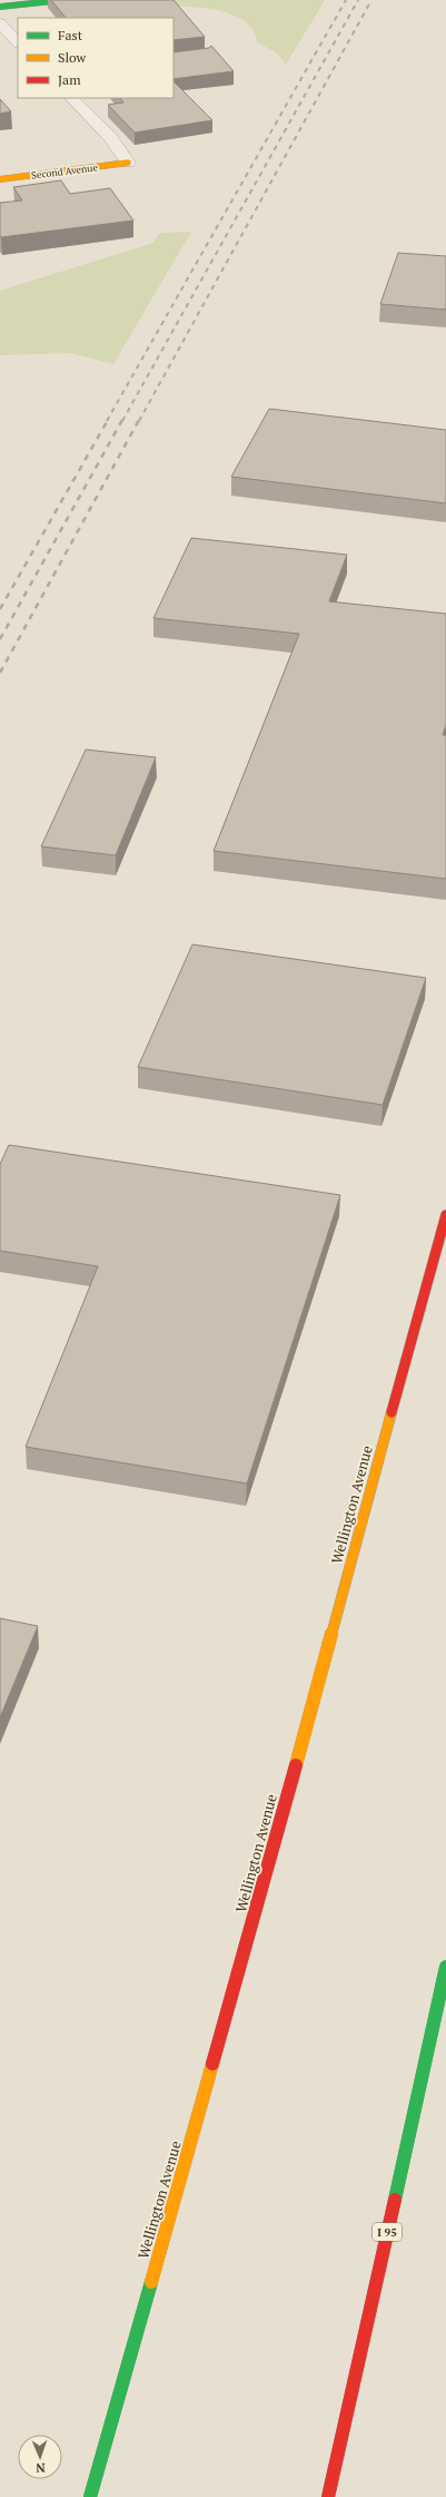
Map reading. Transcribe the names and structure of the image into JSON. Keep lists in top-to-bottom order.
{
  "streets": {
    "main road": ["Second Avenue", "Wellington Avenue", "I 95"]
  },
  "legend": ["Fast", "Slow", "Jam"],
  "north": "bottom"
}
